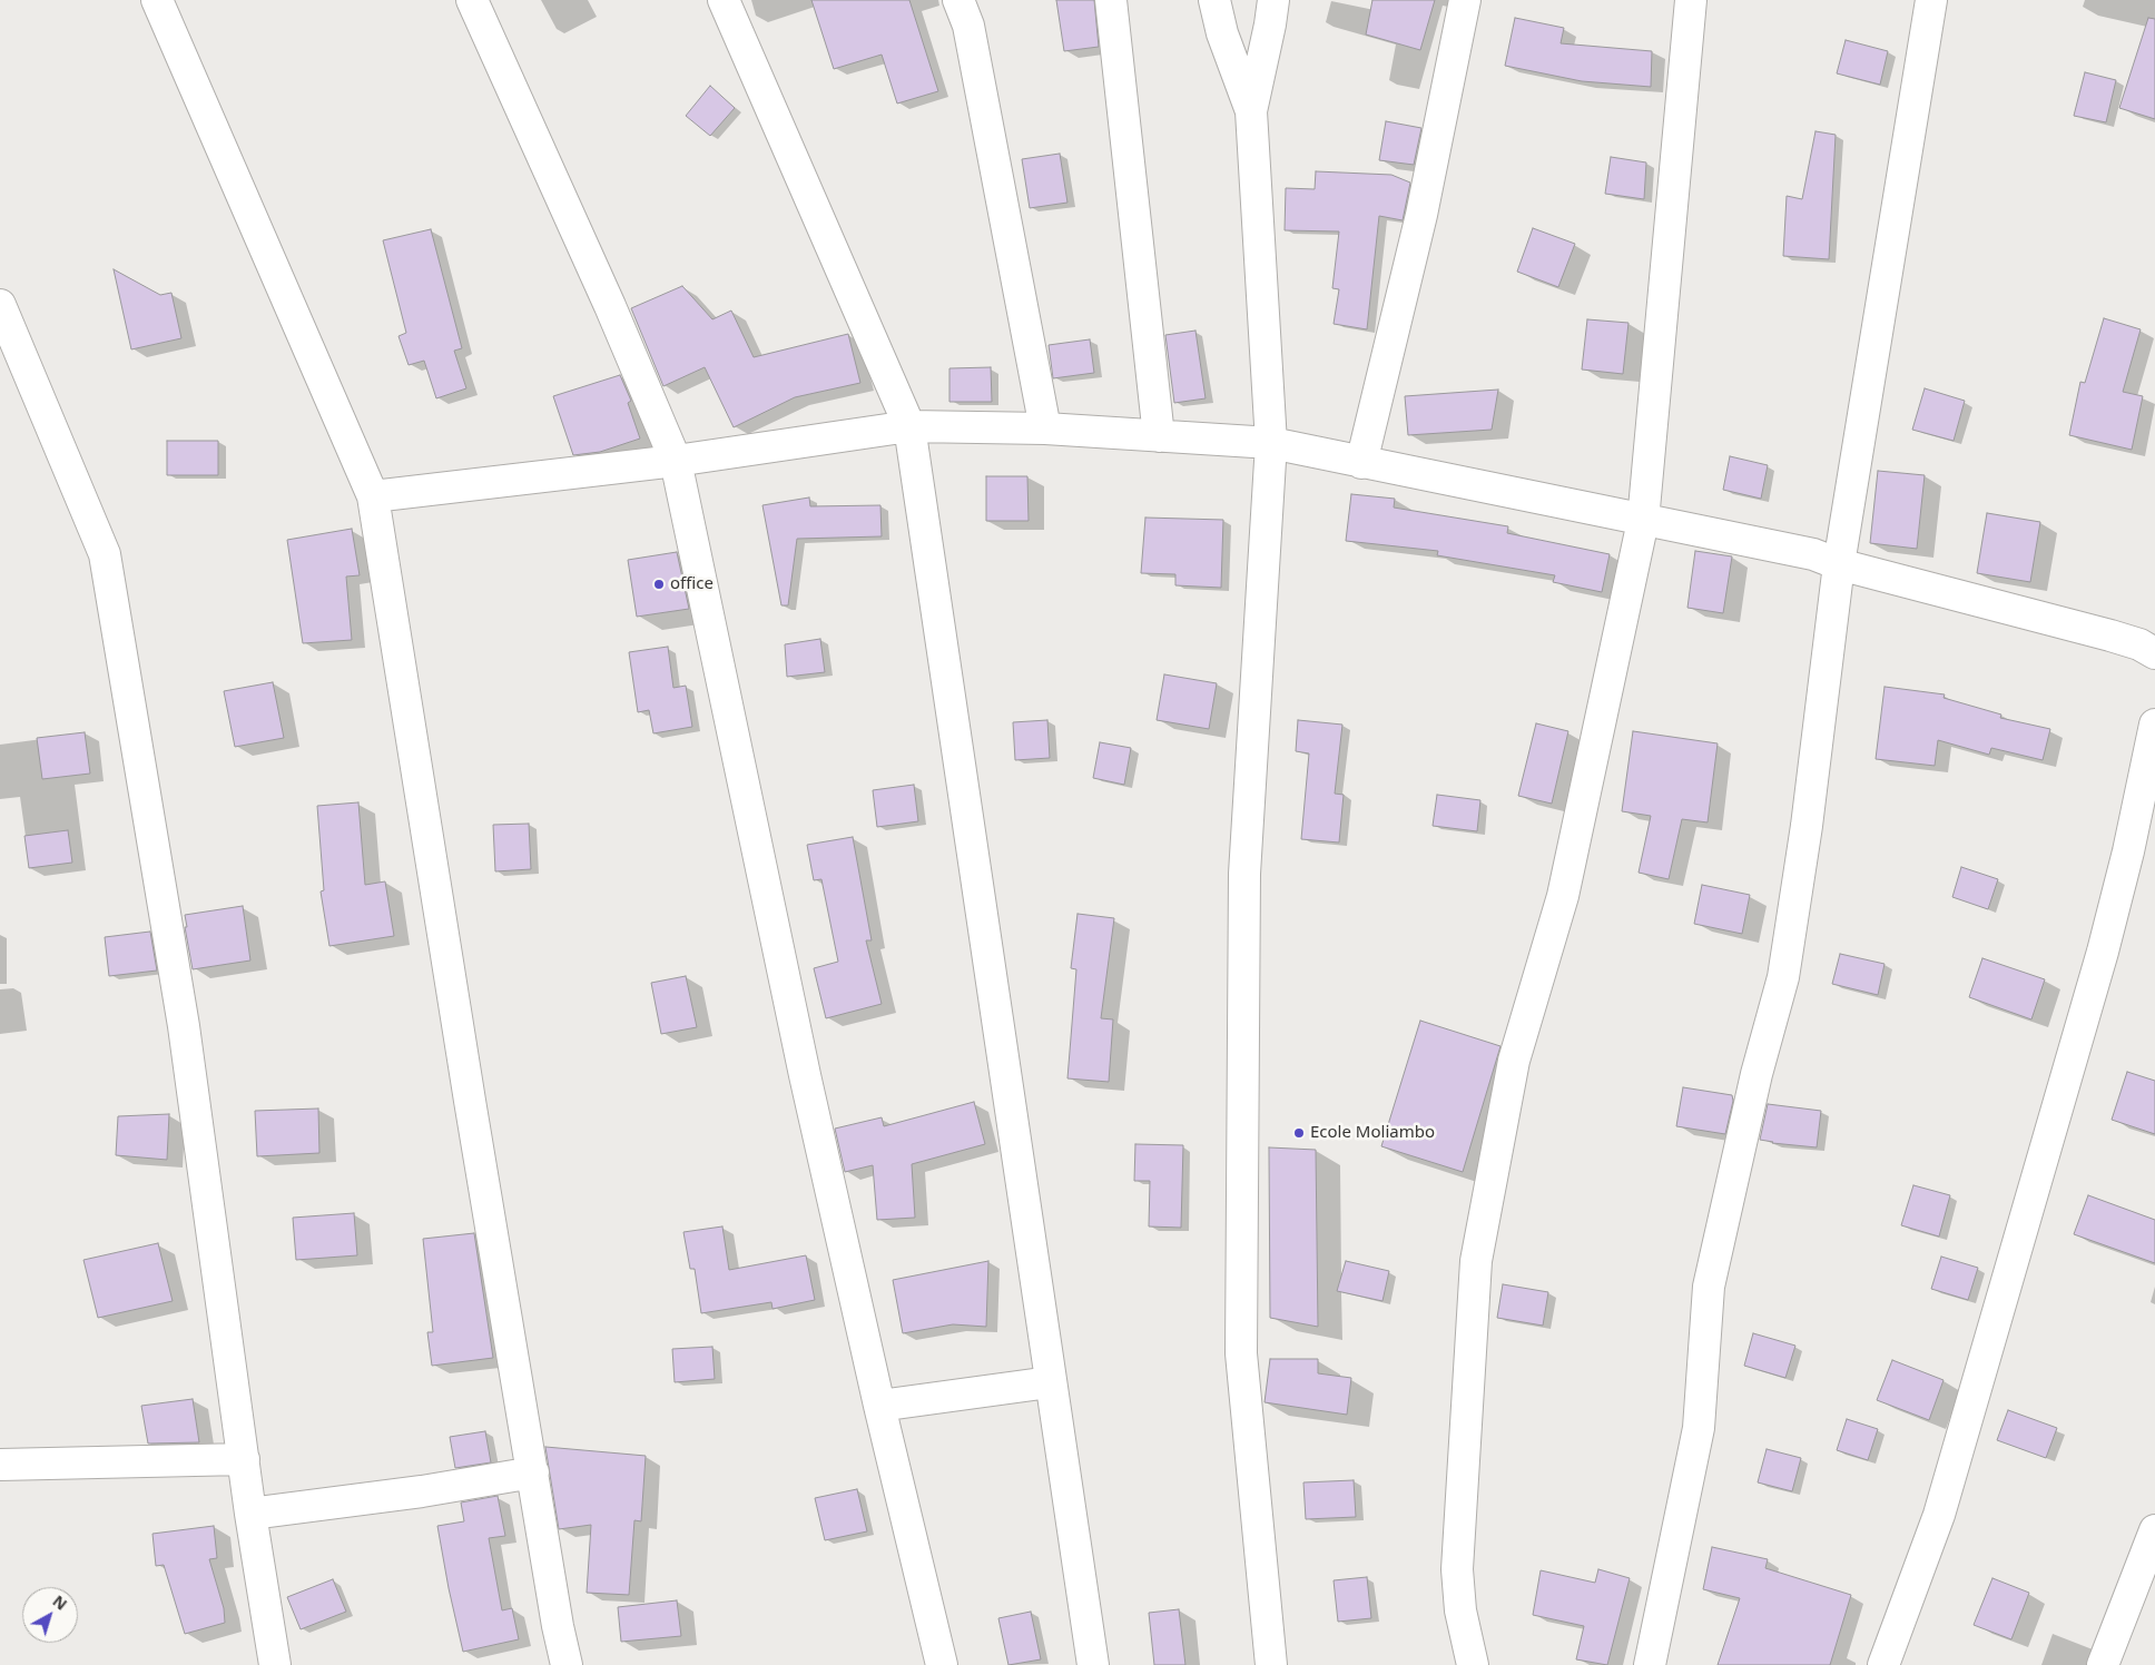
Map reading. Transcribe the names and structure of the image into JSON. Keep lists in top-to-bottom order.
{
  "places": ["office", "Ecole Moliambo"],
  "north": "top right"
}
